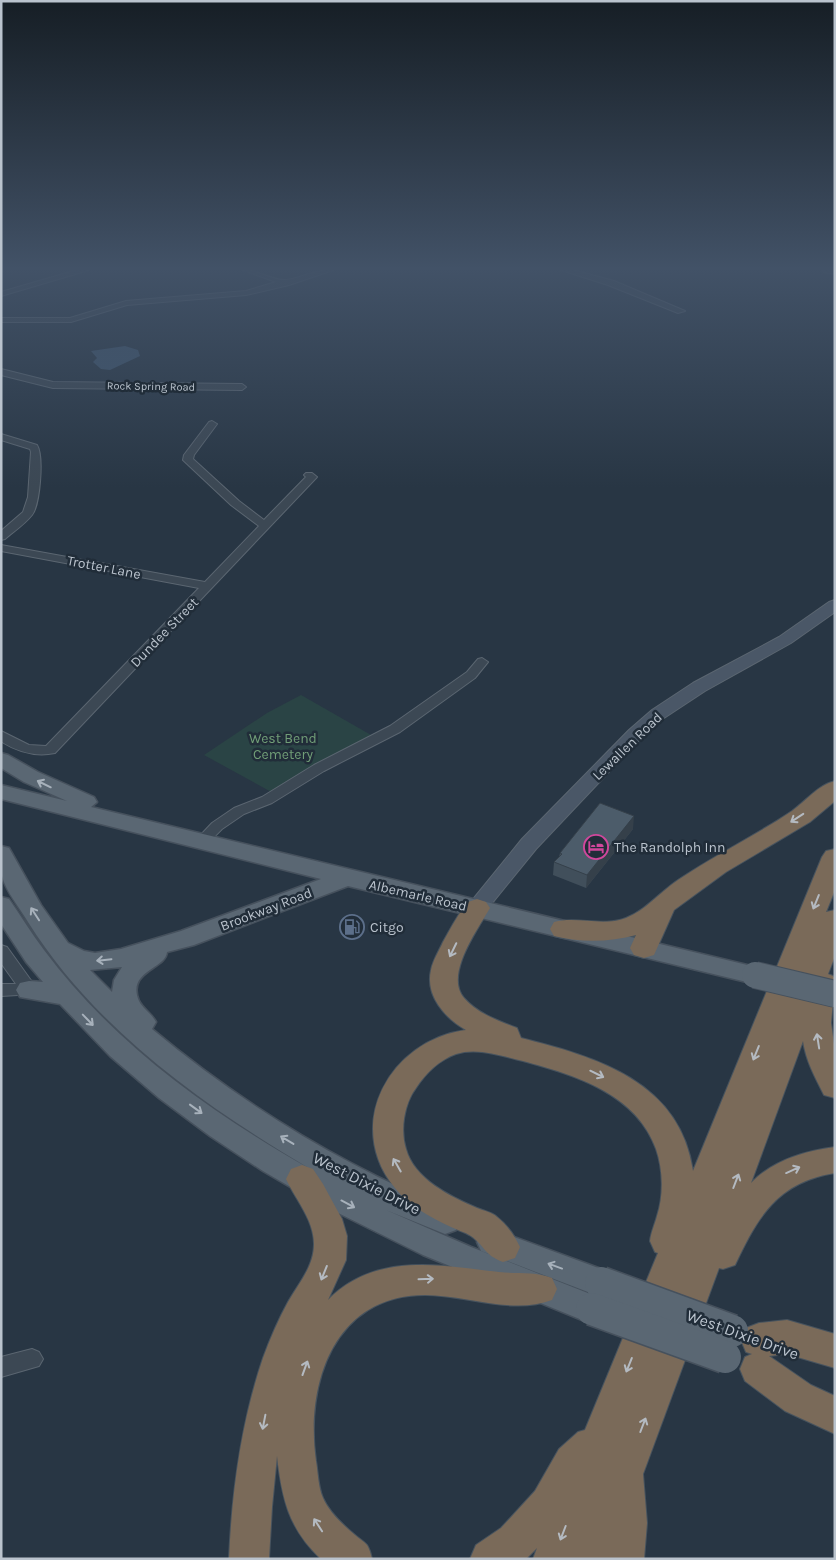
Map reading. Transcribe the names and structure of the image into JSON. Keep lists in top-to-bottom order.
{
  "streets": {
    "main road": ["Albemarle Road", "Brookway Road", "West Dixie Drive"],
    "street": [
      "Rock Spring Road",
      "Trotter Lane",
      "Dundee Street",
      "Lewallen Road"
    ]
  },
  "crossings": [
    ["Trotter Lane", "Dundee Street"],
    ["Lewallen Road", "Albemarle Road"],
    ["Albemarle Road", "Brookway Road"]
  ],
  "parks": ["West Bend Cemetery"],
  "places": {
    "hotel": ["The Randolph Inn"],
    "fuel station": ["Citgo"]
  }
}
